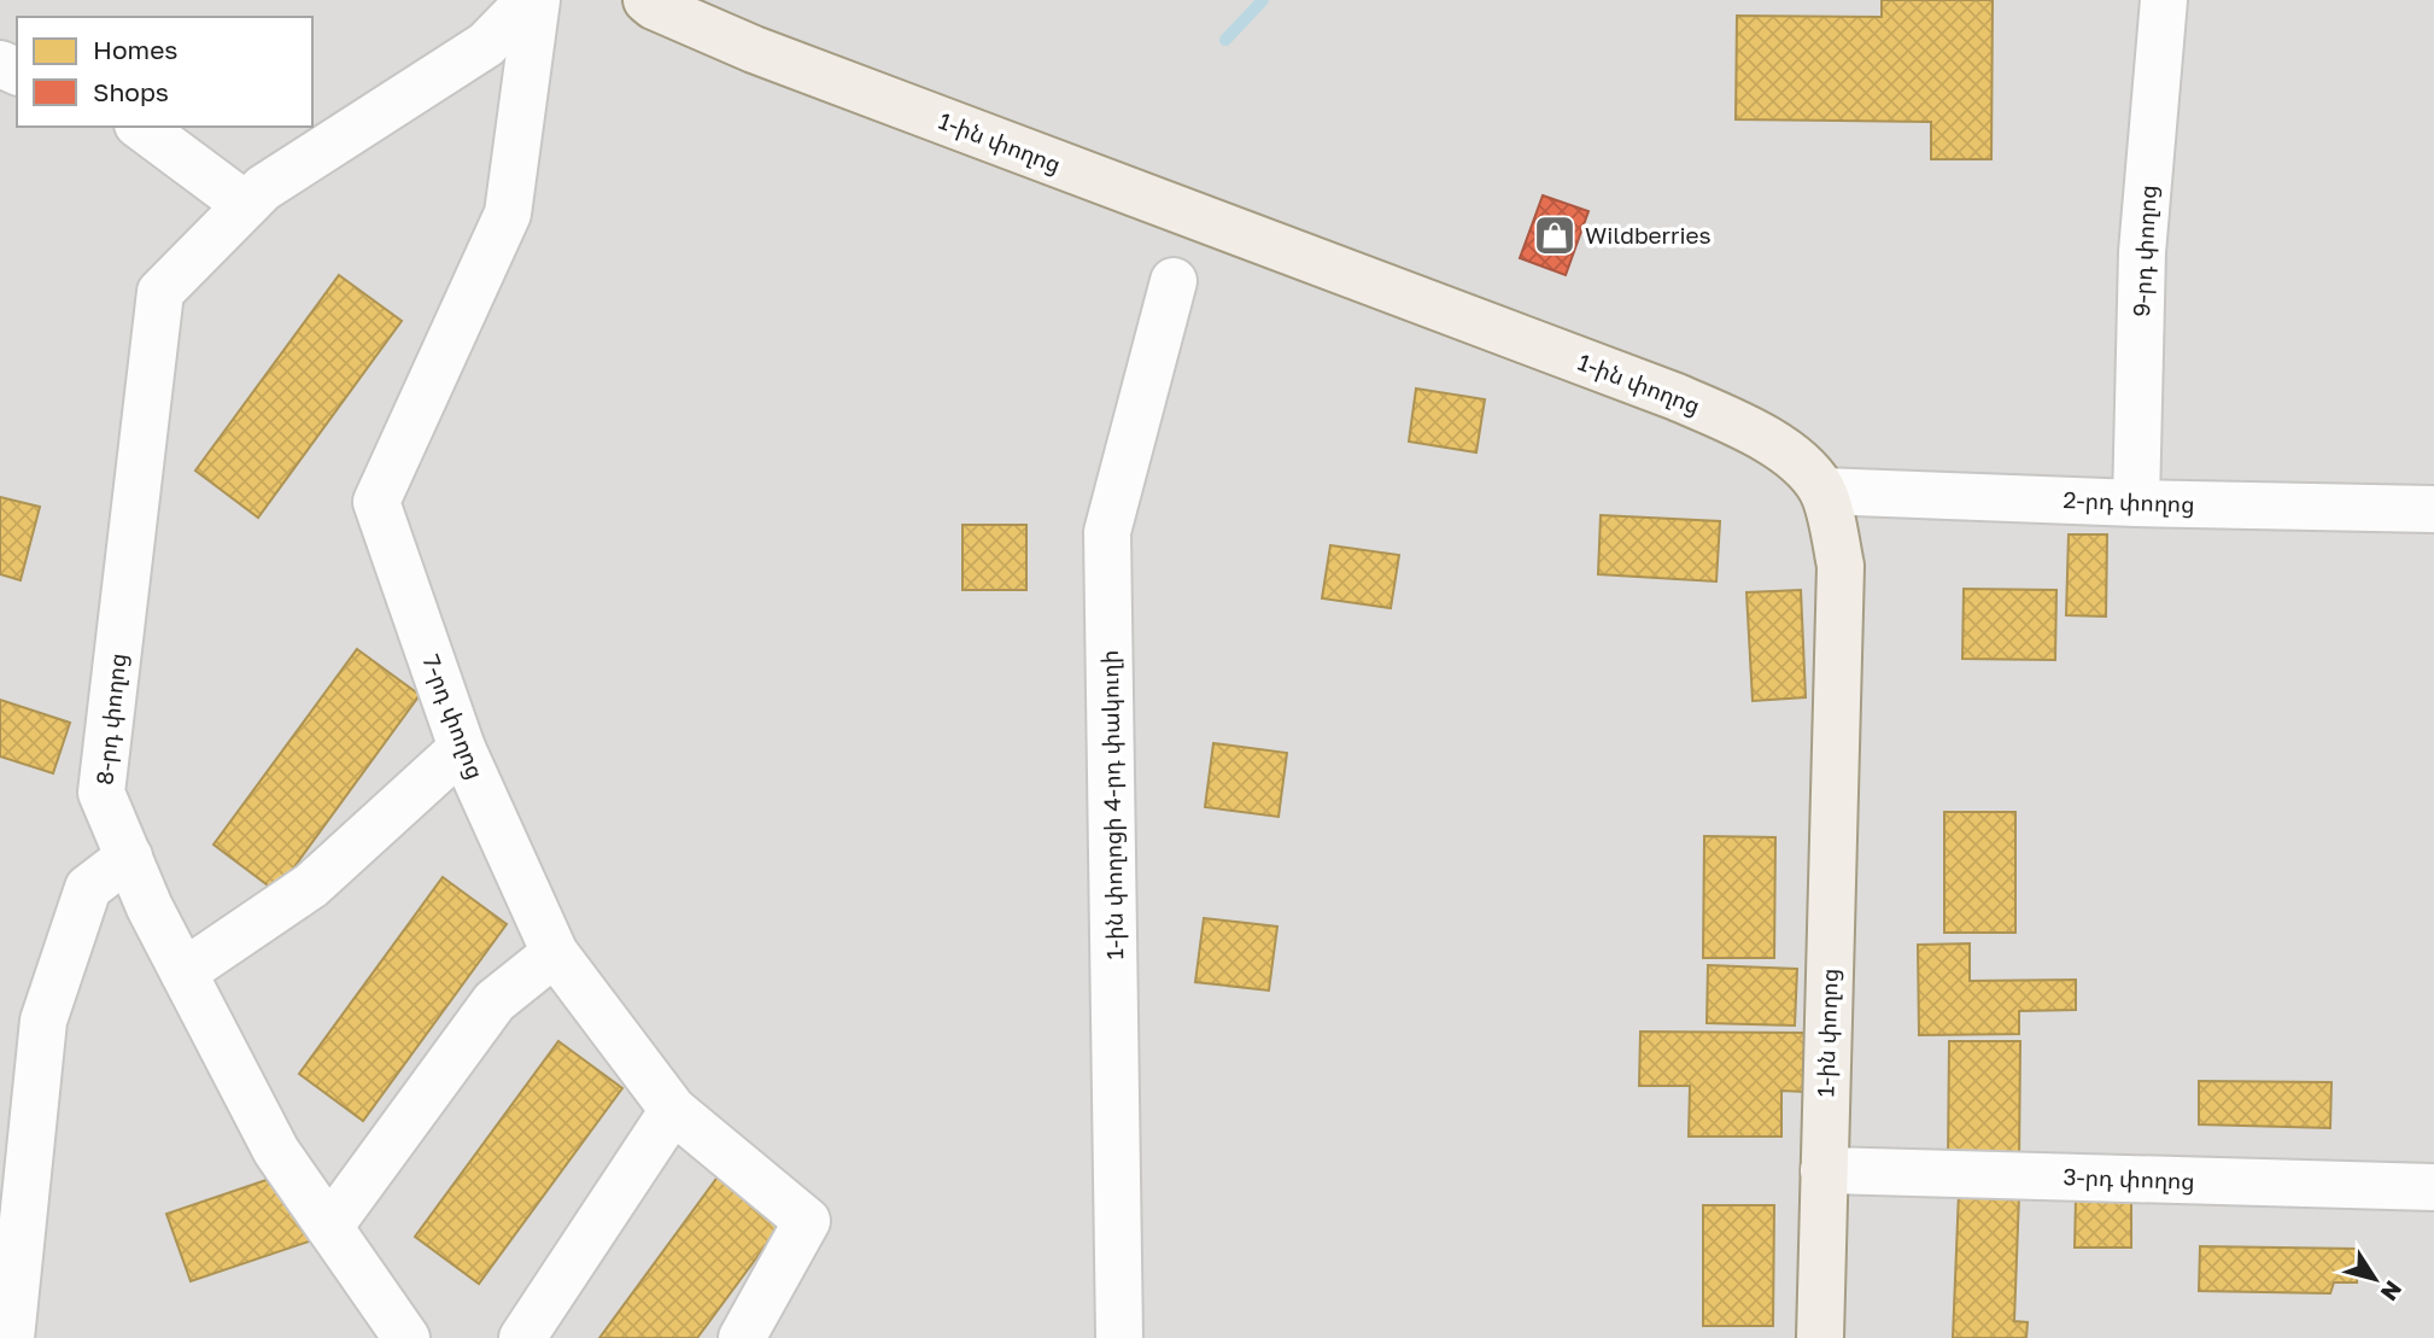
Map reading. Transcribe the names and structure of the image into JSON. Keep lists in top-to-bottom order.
{
  "streets": {
    "main road": ["1-ին փողոց"],
    "street": [
      "9-րդ փողոց",
      "2-րդ փողոց",
      "7-րդ փողոց",
      "8-րդ փողոց",
      "1-ին փողոցի 4-րդ փակուղի",
      "3-րդ փողոց"
    ]
  },
  "crossings": [
    ["1-ին փողոց", "2-րդ փողոց"],
    ["1-ին փողոց", "3-րդ փողոց"],
    ["9-րդ փողոց", "2-րդ փողոց"]
  ],
  "places": {
    "shop": ["Wildberries"]
  },
  "legend": ["Homes", "Shops"],
  "north": "bottom right"
}
